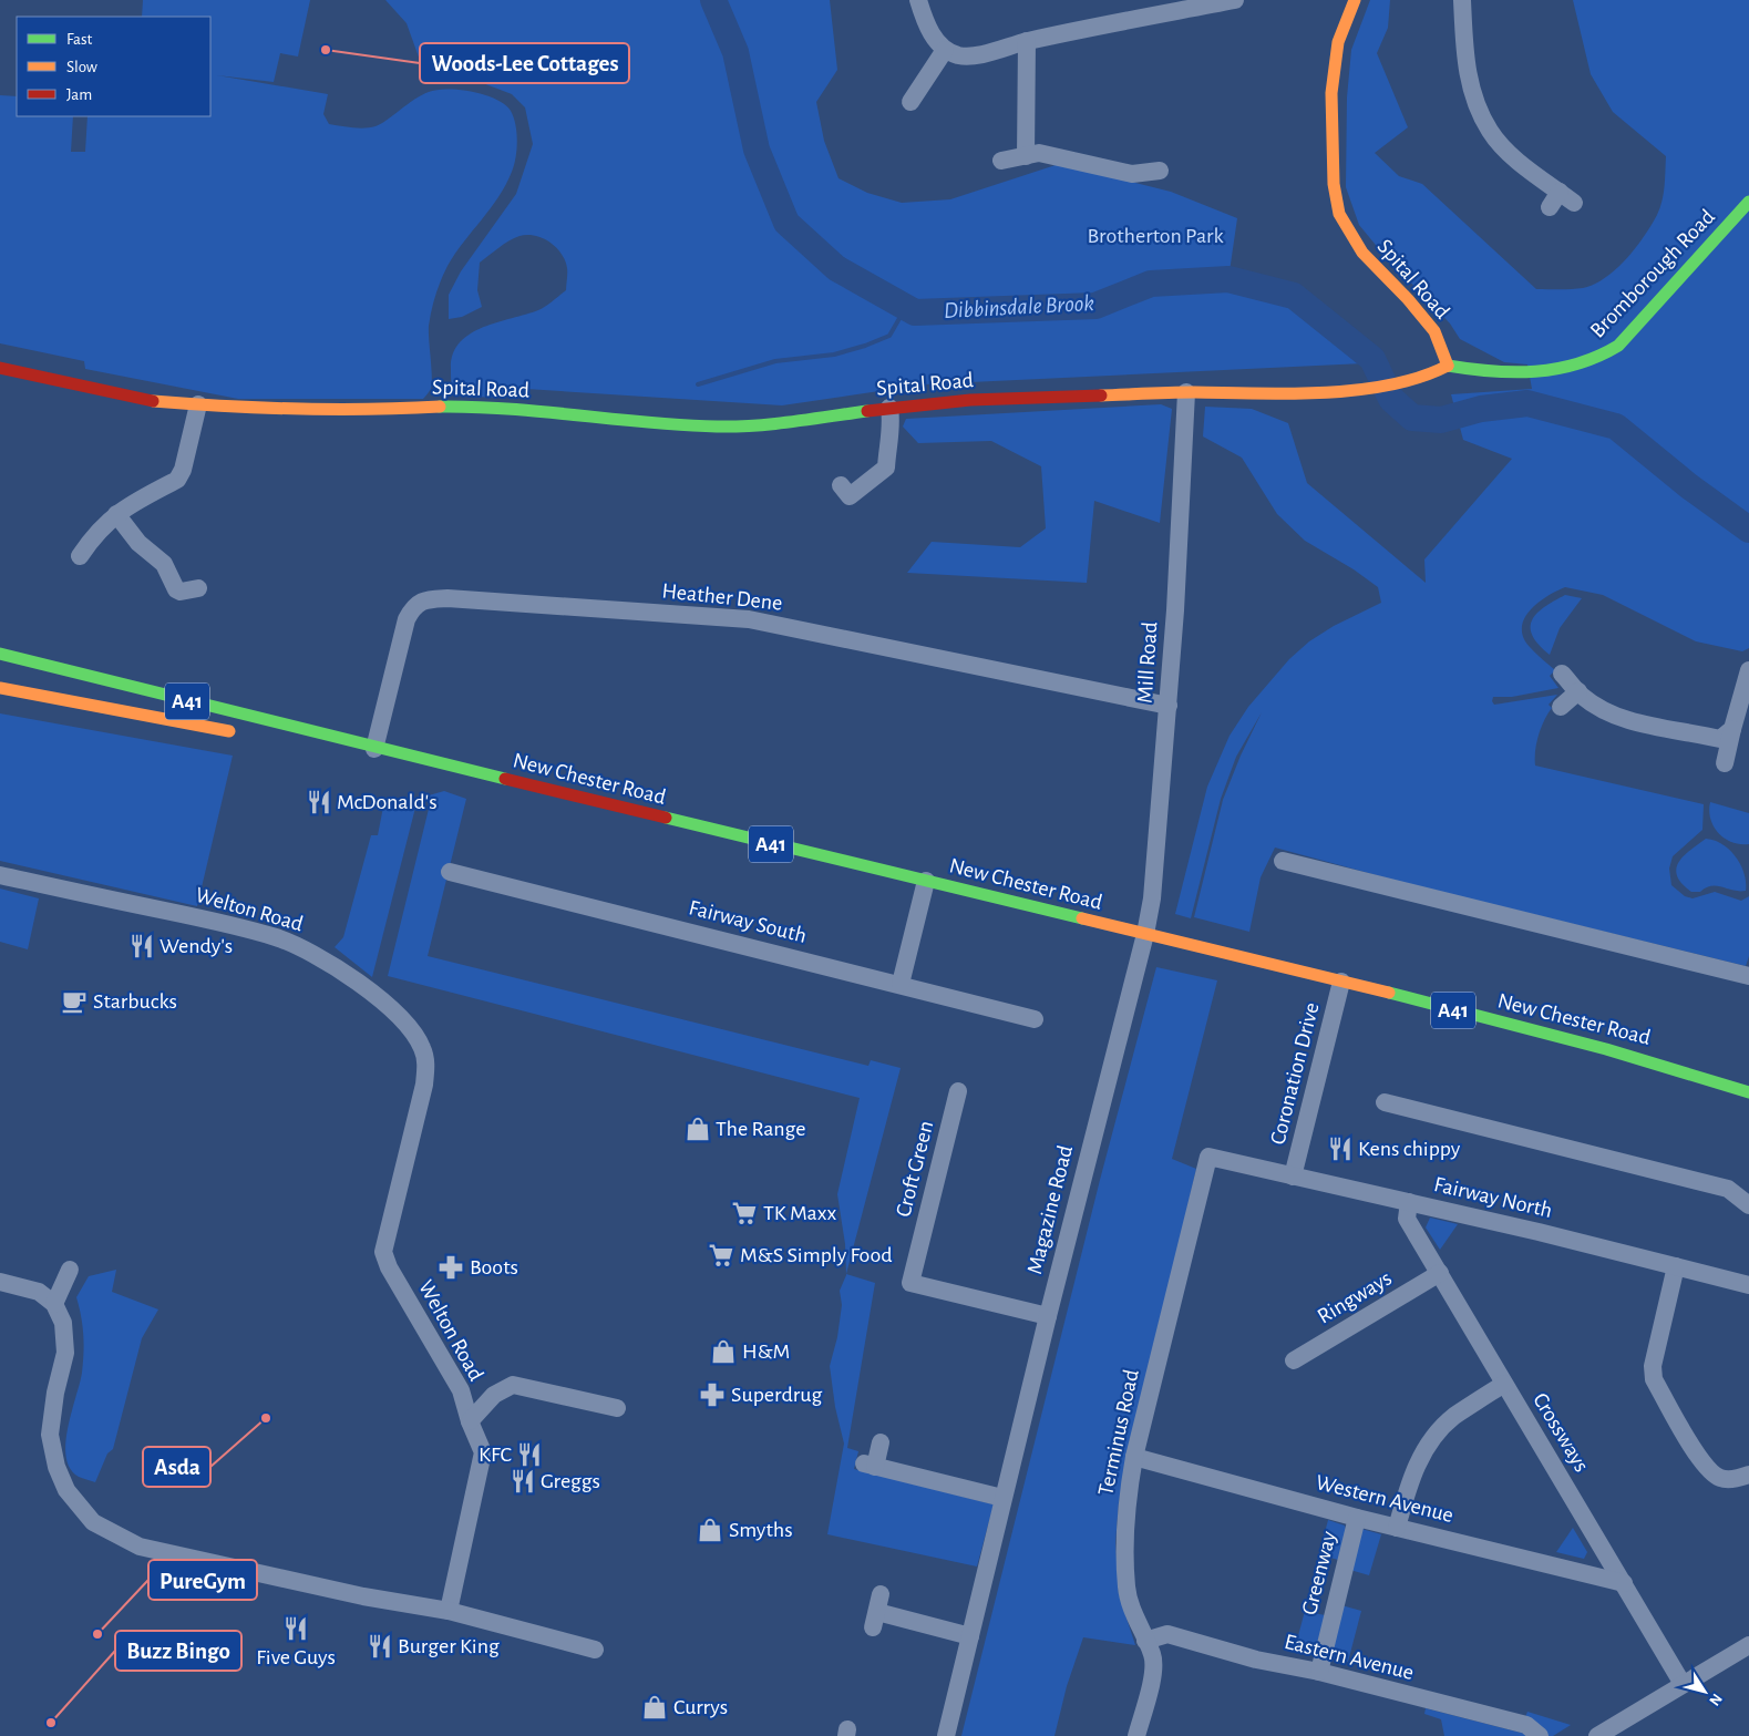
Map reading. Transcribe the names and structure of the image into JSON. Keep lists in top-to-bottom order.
{
  "streets": {
    "main road": [
      "Bromborough Road",
      "Spital Road",
      "A41",
      "New Chester Road"
    ],
    "street": [
      "Heather Dene",
      "Mill Road",
      "Welton Road",
      "Fairway South",
      "Coronation Drive",
      "Croft Green",
      "Fairway North",
      "Magazine Road",
      "Ringways",
      "Terminus Road",
      "Crossways",
      "Western Avenue",
      "Greenway",
      "Eastern Avenue"
    ]
  },
  "crossings": [
    ["Bromborough Road", "Spital Road"],
    ["Spital Road", "Mill Road"],
    ["Heather Dene", "Mill Road"],
    ["Heather Dene", "New Chester Road"],
    ["Mill Road", "New Chester Road"],
    ["Mill Road", "Magazine Road"],
    ["New Chester Road", "Coronation Drive"],
    ["New Chester Road", "Magazine Road"],
    ["Coronation Drive", "Fairway North"],
    ["Croft Green", "Magazine Road"],
    ["Fairway North", "Terminus Road"],
    ["Fairway North", "Crossways"],
    ["Ringways", "Crossways"],
    ["Terminus Road", "Western Avenue"],
    ["Terminus Road", "Eastern Avenue"],
    ["Crossways", "Western Avenue"],
    ["Western Avenue", "Greenway"],
    ["Greenway", "Eastern Avenue"]
  ],
  "water": ["Dibbinsdale Brook"],
  "parks": ["Brotherton Park"],
  "places": {
    "other": [
      "Woods-Lee Cottages",
      "Asda",
      "PureGym",
      "Buzz Bingo"
    ],
    "restaurant": [
      "McDonald's",
      "Wendy's",
      "Kens chippy",
      "KFC",
      "Greggs",
      "Five Guys",
      "Burger King"
    ],
    "cafe": ["Starbucks"],
    "shop": [
      "The Range",
      "H&M",
      "Smyths",
      "Currys"
    ],
    "supermarket": ["TK Maxx", "M&S Simply Food"],
    "pharmacy": ["Boots", "Superdrug"]
  },
  "legend": ["Fast", "Slow", "Jam"],
  "north": "bottom right"
}
